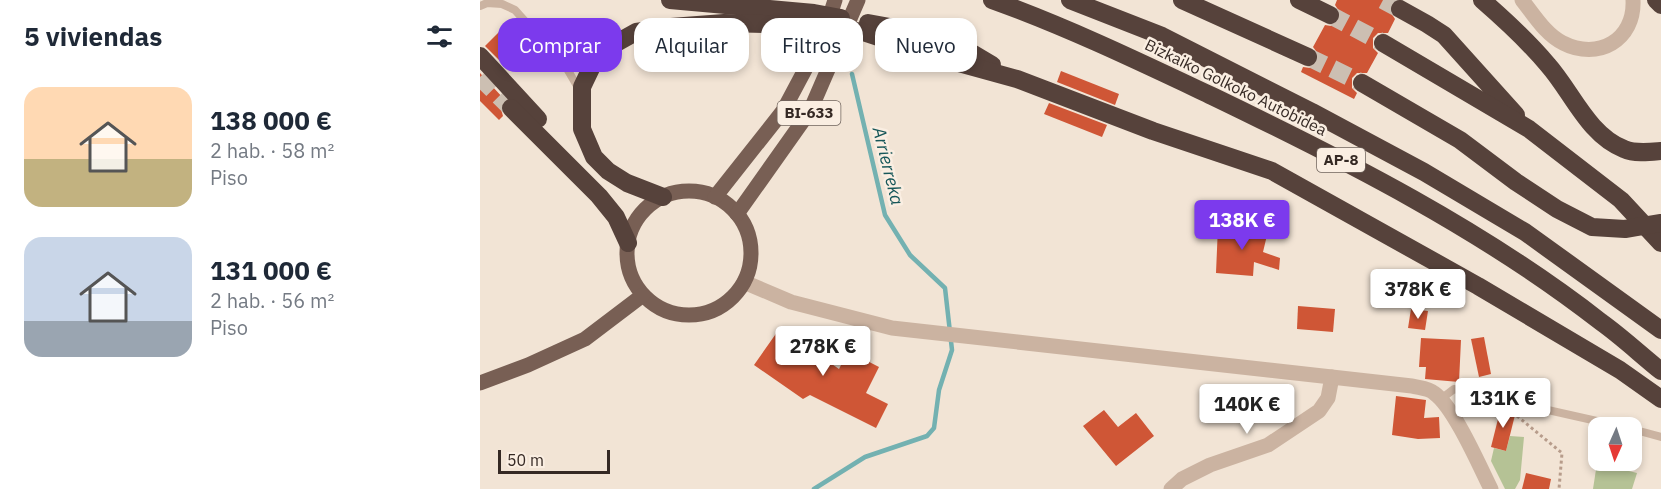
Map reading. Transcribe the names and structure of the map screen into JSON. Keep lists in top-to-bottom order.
{
  "streets": {
    "highway": ["Bizkaiko Golkoko Autobidea", "AP-8"],
    "main road": ["BI-633"]
  },
  "water": ["Arrierreka"],
  "scale_bar": "50 m",
  "north": "bottom",
  "page": {
    "heading": "5 viviendas",
    "chip": [
      "Comprar",
      "Alquilar",
      "Filtros",
      "Nuevo"
    ],
    "list": [
      {
        "name": "138 000 €",
        "note": "2 hab. · 58 m² · Piso"
      },
      {
        "name": "131 000 €",
        "note": "2 hab. · 56 m² · Piso"
      }
    ],
    "price": [
      "138K €",
      "378K €",
      "278K €",
      "131K €",
      "140K €"
    ],
    "scale": "50 m"
  }
}
